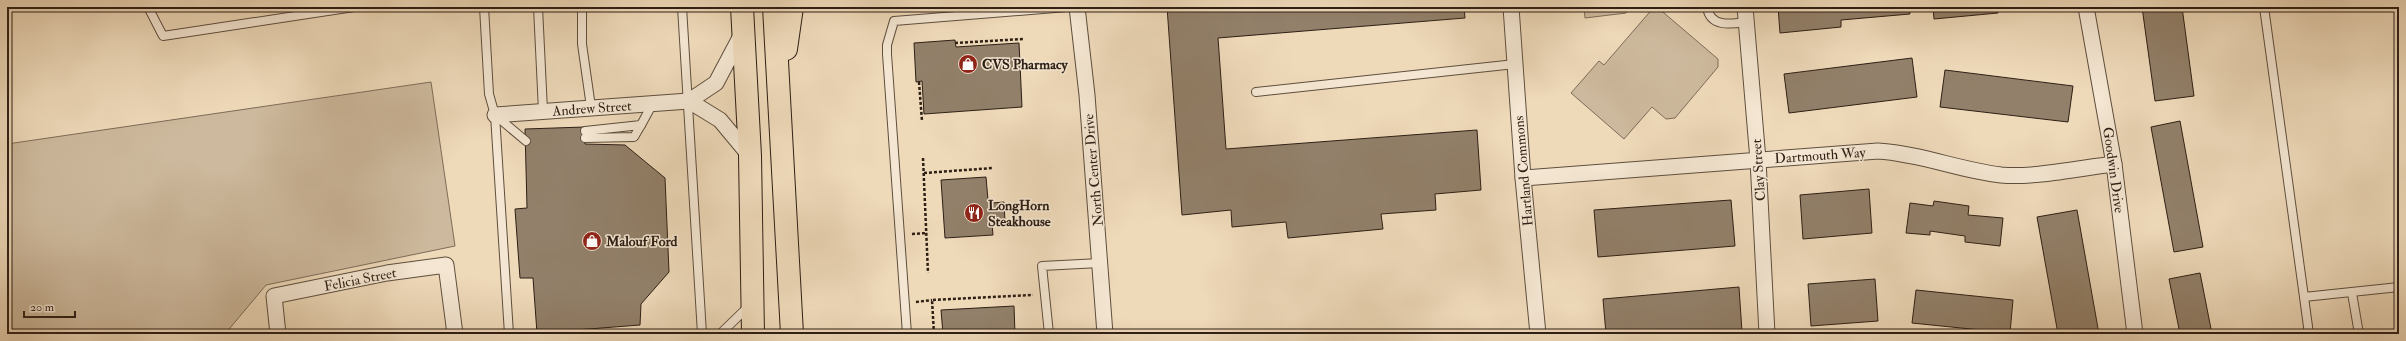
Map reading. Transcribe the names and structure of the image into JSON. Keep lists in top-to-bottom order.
{
  "streets": {
    "street": [
      "Andrew Street",
      "Dartmouth Way",
      "North Center Drive",
      "Clay Street",
      "Goodwin Drive",
      "Hartland Commons",
      "Felicia Street"
    ]
  },
  "crossings": [
    ["Dartmouth Way", "Clay Street"],
    ["Dartmouth Way", "Goodwin Drive"],
    ["Dartmouth Way", "Hartland Commons"]
  ],
  "places": {
    "shop": ["CVS Pharmacy", "Malouf Ford"],
    "restaurant": ["LongHorn Steakhouse"]
  },
  "scale_bar": "20 m"
}
